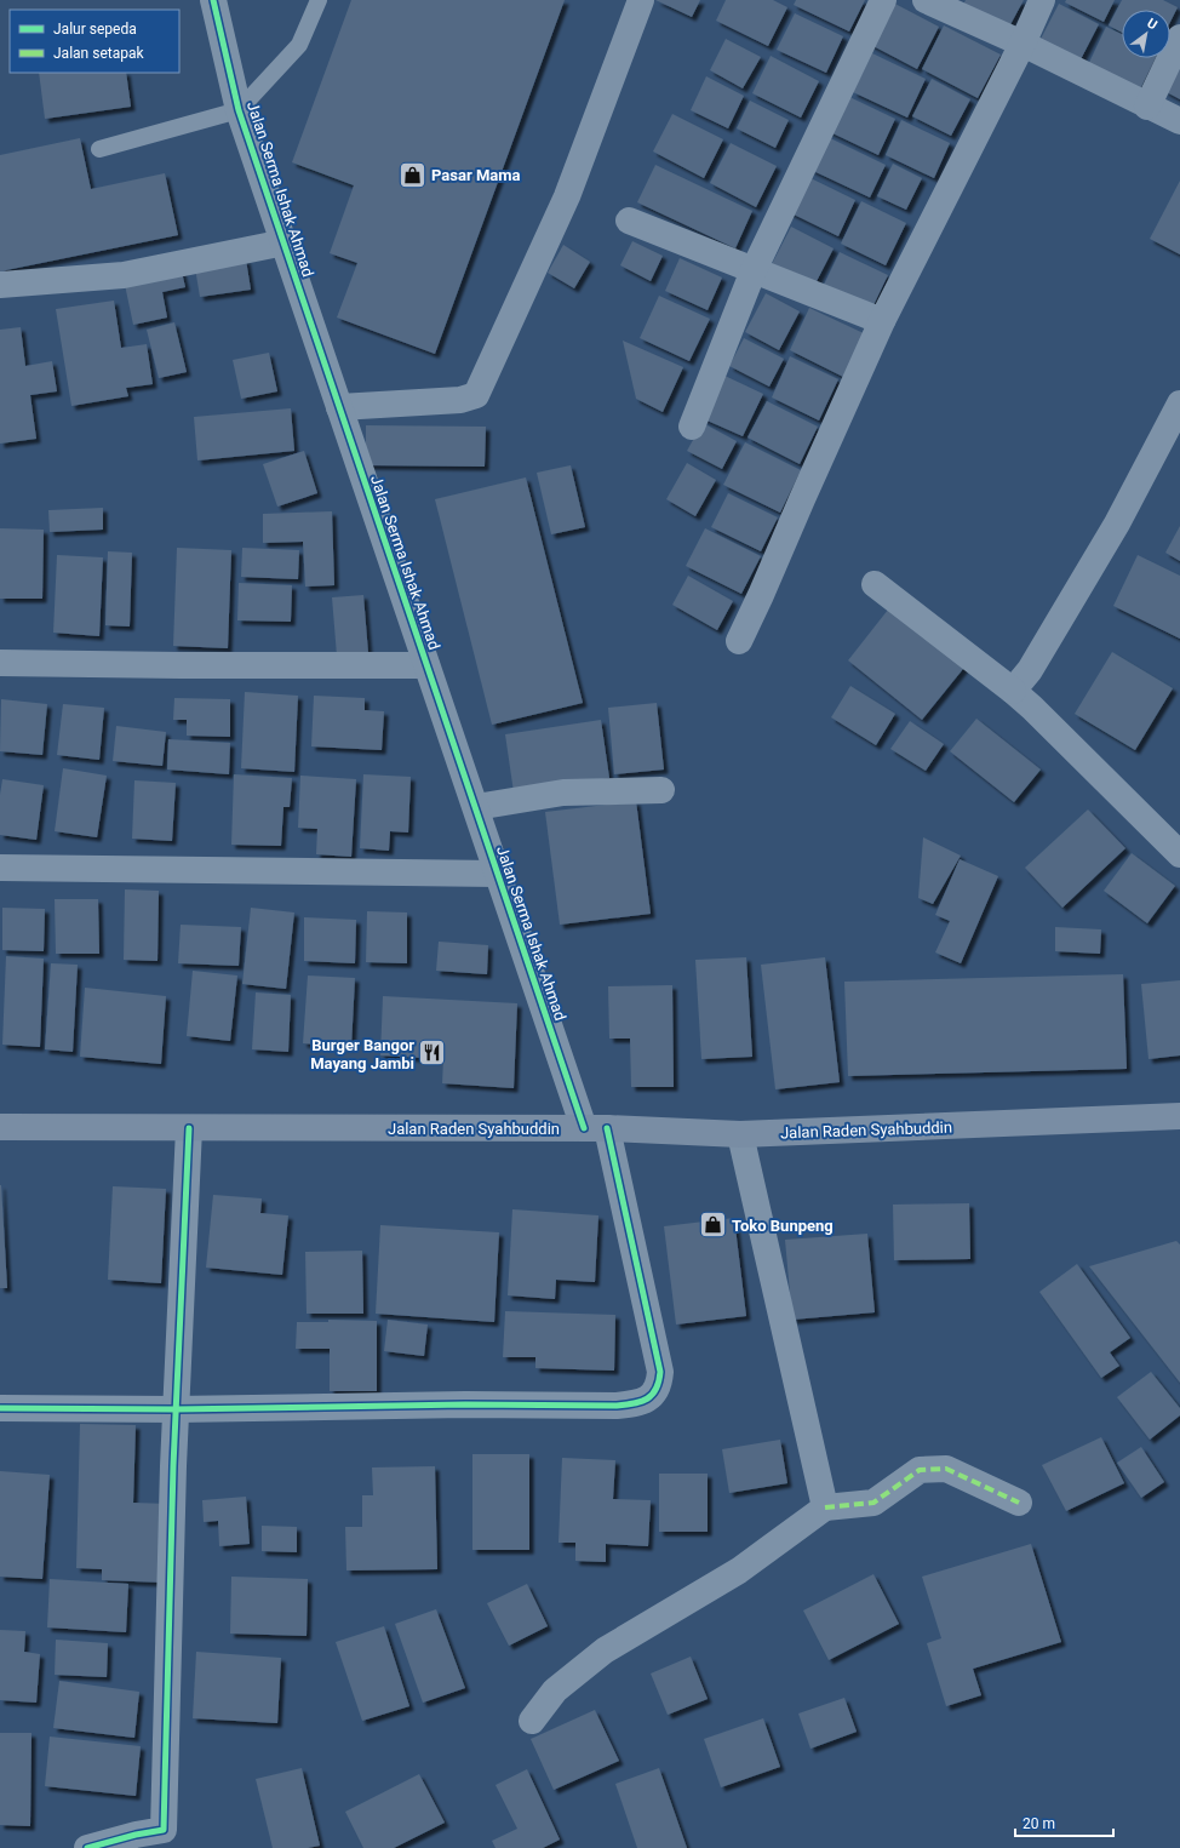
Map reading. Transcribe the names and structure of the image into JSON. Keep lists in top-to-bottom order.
{
  "streets": {
    "main road": ["Jalan Raden Syahbuddin"],
    "street": ["Jalan Serma Ishak Ahmad"]
  },
  "crossings": [
    ["Jalan Serma Ishak Ahmad", "Jalan Raden Syahbuddin"]
  ],
  "places": {
    "shop": ["Pasar Mama", "Toko Bunpeng"],
    "restaurant": ["Burger Bangor Mayang Jambi"]
  },
  "legend": ["Jalur sepeda", "Jalan setapak"],
  "scale_bar": "20 m",
  "north": "top right"
}
